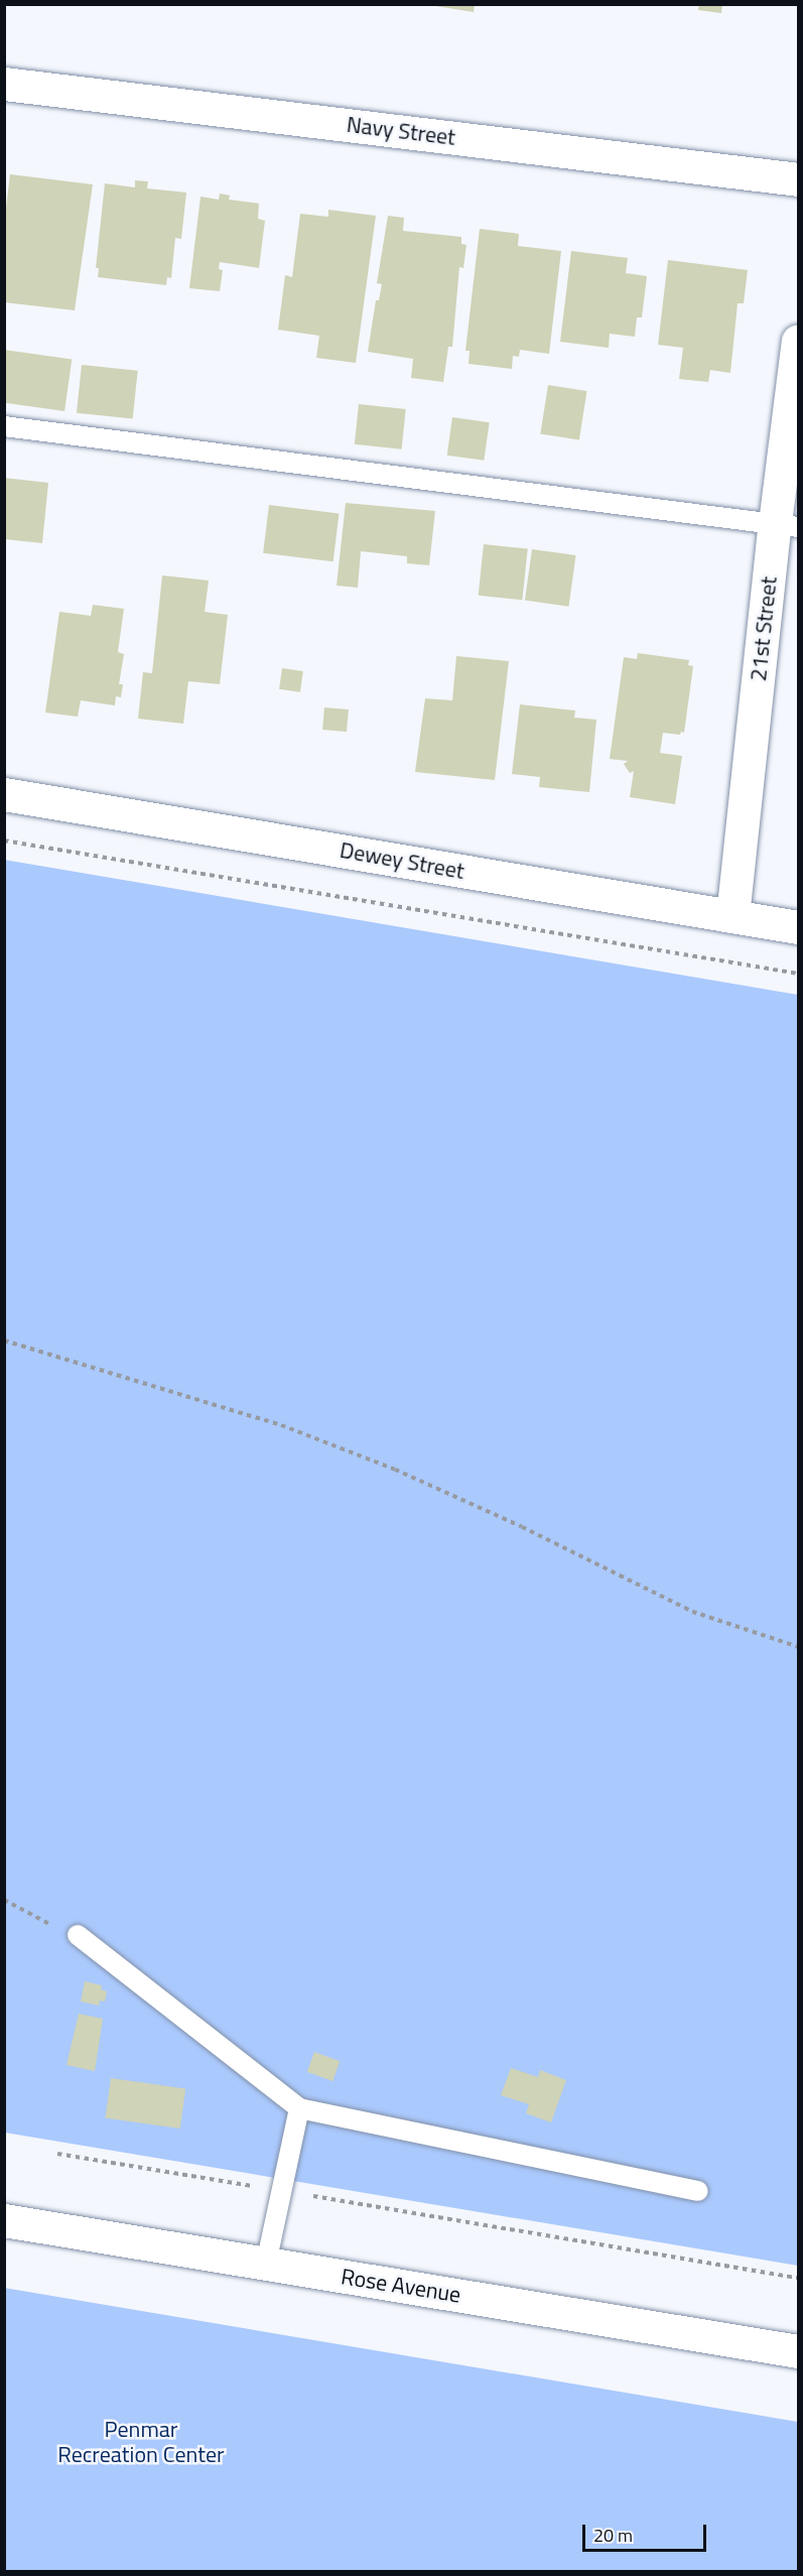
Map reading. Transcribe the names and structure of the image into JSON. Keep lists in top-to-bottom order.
{
  "streets": {
    "street": [
      "Navy Street",
      "21st Street",
      "Dewey Street",
      "Rose Avenue"
    ]
  },
  "crossings": [
    ["21st Street", "Dewey Street"]
  ],
  "parks": ["Penmar Recreation Center"],
  "scale_bar": "20 m"
}
